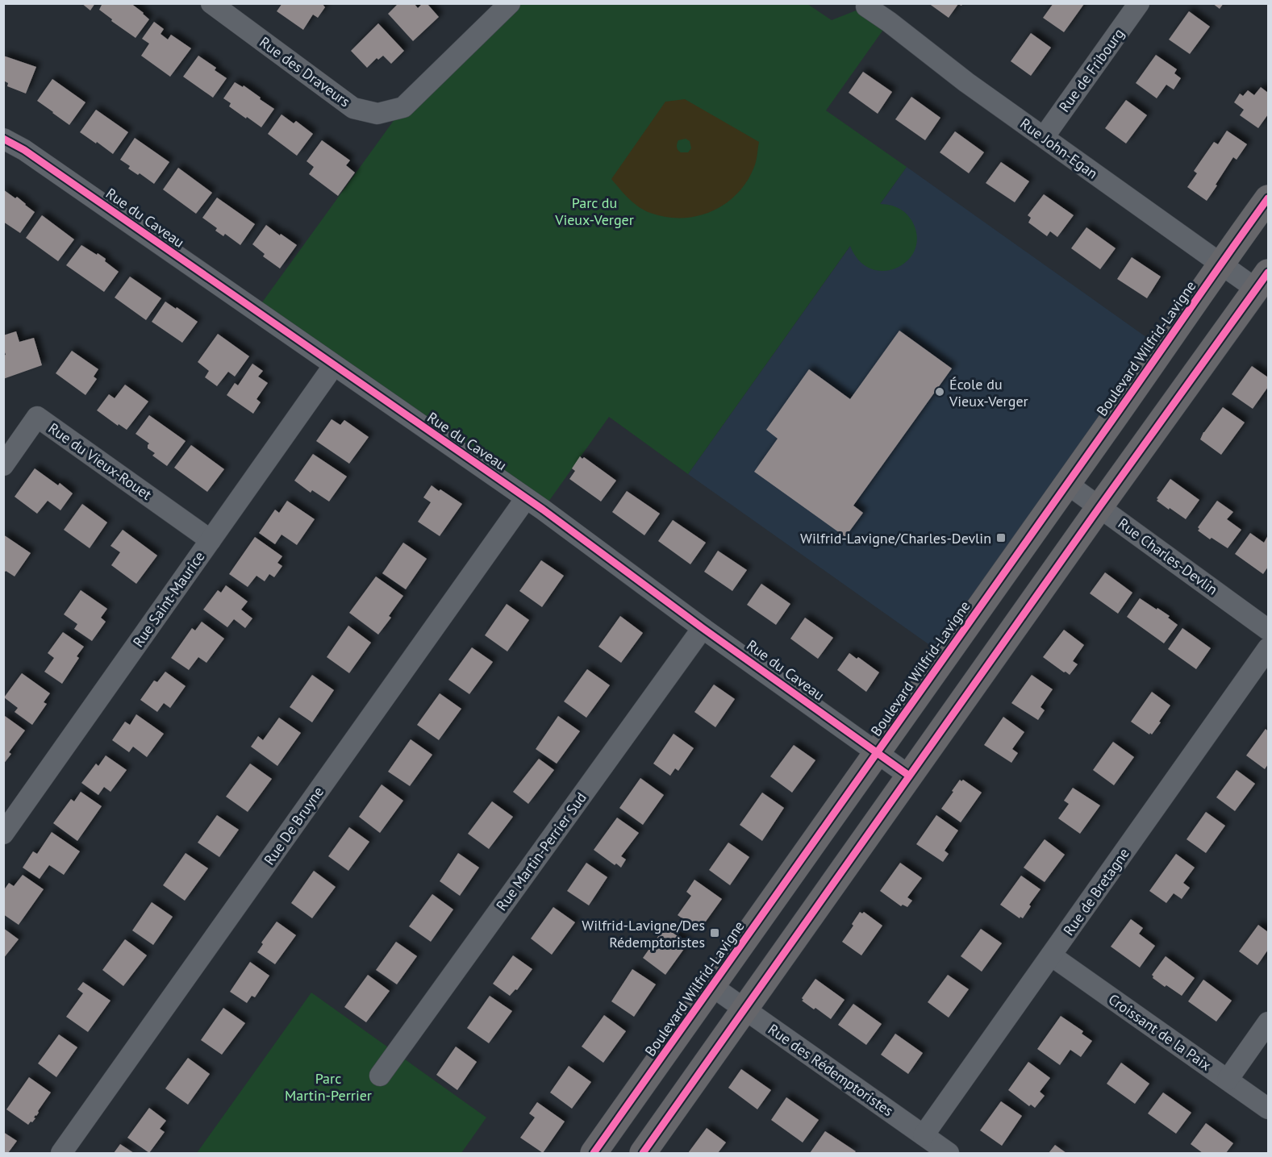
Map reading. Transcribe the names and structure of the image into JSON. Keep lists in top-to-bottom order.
{
  "streets": {
    "main road": ["Boulevard Wilfrid-Lavigne"],
    "street": [
      "Rue de Fribourg",
      "Rue des Draveurs",
      "Rue John-Egan",
      "Rue du Caveau",
      "Rue du Vieux-Rouet",
      "Rue Charles-Devlin",
      "Rue Saint-Maurice",
      "Rue De Bruyne",
      "Rue Martin-Perrier Sud",
      "Rue de Bretagne",
      "Croissant de la Paix",
      "Rue des Rédemptoristes"
    ]
  },
  "crossings": [
    ["Rue de Fribourg", "Rue John-Egan"],
    ["Rue John-Egan", "Boulevard Wilfrid-Lavigne"],
    ["Rue du Caveau", "Boulevard Wilfrid-Lavigne"],
    ["Rue du Caveau", "Rue Saint-Maurice"],
    ["Rue du Caveau", "Rue De Bruyne"],
    ["Rue du Caveau", "Rue Martin-Perrier Sud"],
    ["Boulevard Wilfrid-Lavigne", "Rue Charles-Devlin"],
    ["Boulevard Wilfrid-Lavigne", "Rue des Rédemptoristes"],
    ["Rue du Vieux-Rouet", "Rue Saint-Maurice"],
    ["Rue de Bretagne", "Croissant de la Paix"],
    ["Rue de Bretagne", "Rue des Rédemptoristes"]
  ],
  "parks": ["Parc du Vieux-Verger", "Parc Martin-Perrier"],
  "places": {
    "other": ["École du Vieux-Verger"],
    "transit": ["Wilfrid-Lavigne/Charles-Devlin", "Wilfrid-Lavigne/Des Rédemptoristes"]
  }
}
